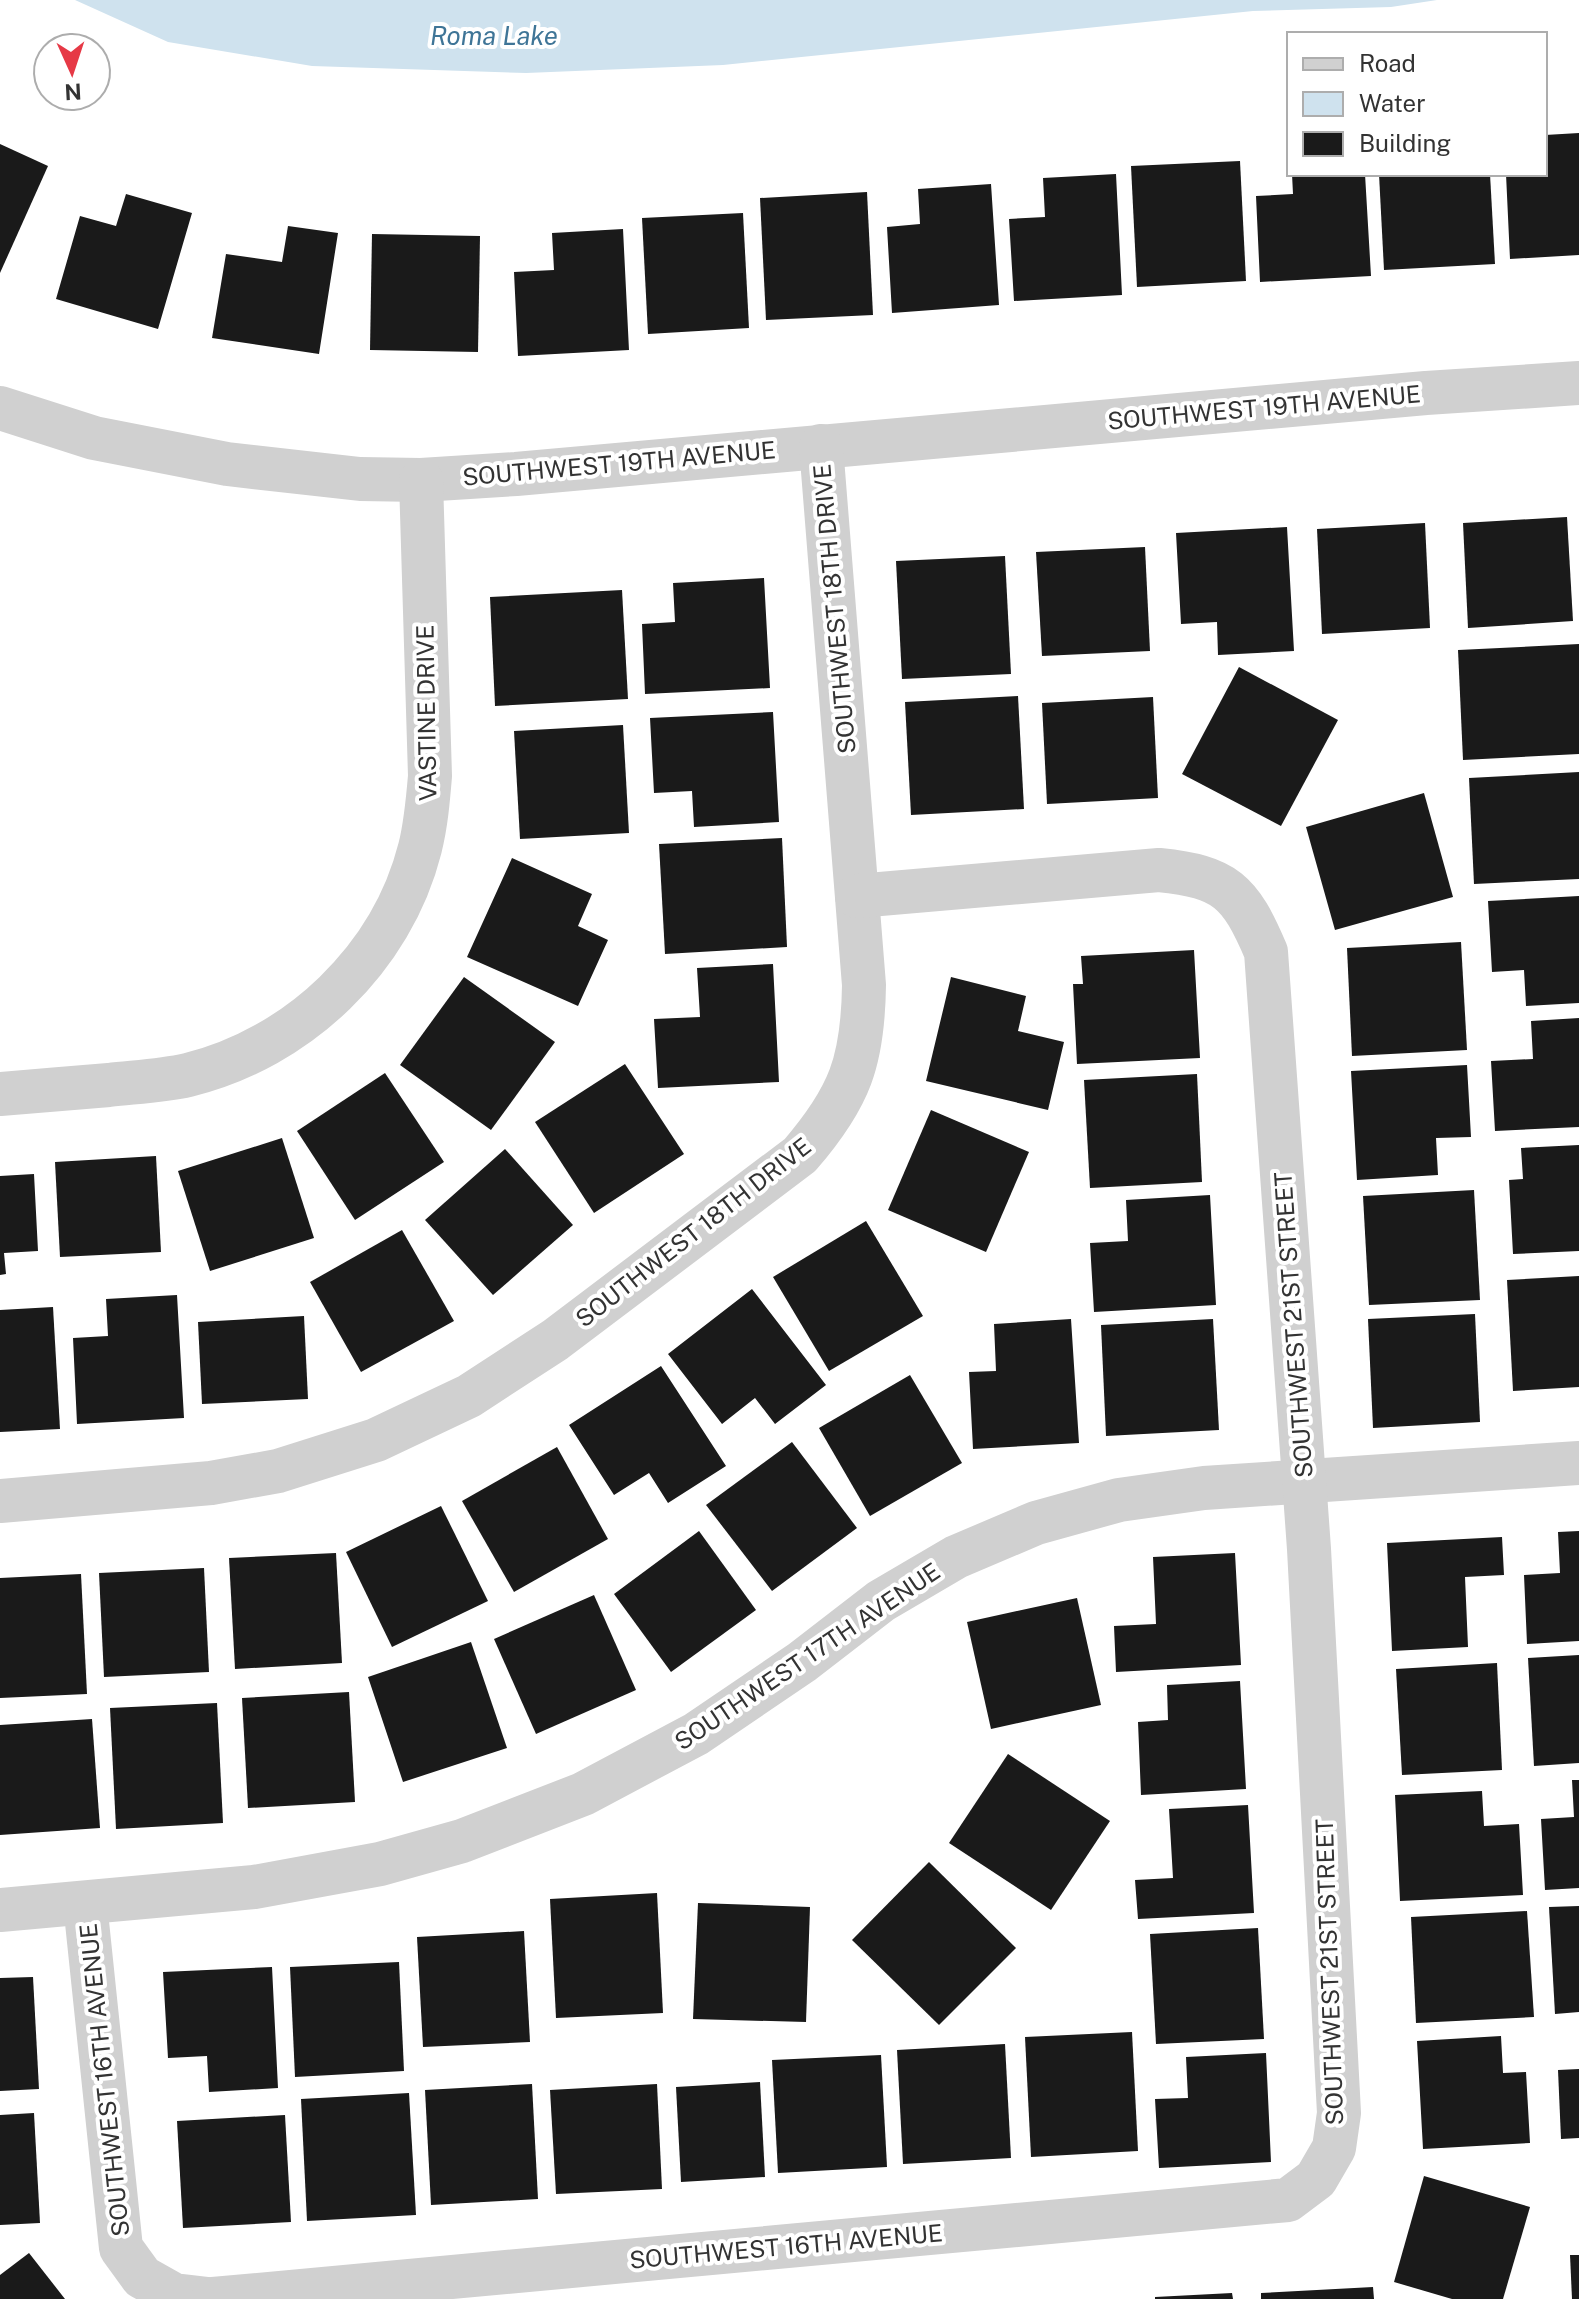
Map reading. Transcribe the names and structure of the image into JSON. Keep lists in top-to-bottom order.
{
  "streets": {
    "street": [
      "SOUTHWEST 19TH AVENUE",
      "SOUTHWEST 18TH DRIVE",
      "VASTINE DRIVE",
      "SOUTHWEST 21ST STREET",
      "SOUTHWEST 17TH AVENUE",
      "SOUTHWEST 16TH AVENUE"
    ]
  },
  "crossings": [
    ["SOUTHWEST 19TH AVENUE", "SOUTHWEST 18TH DRIVE"],
    ["SOUTHWEST 19TH AVENUE", "VASTINE DRIVE"],
    ["SOUTHWEST 18TH DRIVE", "SOUTHWEST 21ST STREET"],
    ["SOUTHWEST 21ST STREET", "SOUTHWEST 17TH AVENUE"],
    ["SOUTHWEST 21ST STREET", "SOUTHWEST 16TH AVENUE"],
    ["SOUTHWEST 17TH AVENUE", "SOUTHWEST 16TH AVENUE"]
  ],
  "water": ["Roma Lake"],
  "legend": ["Road", "Water", "Building"],
  "north": "bottom"
}
